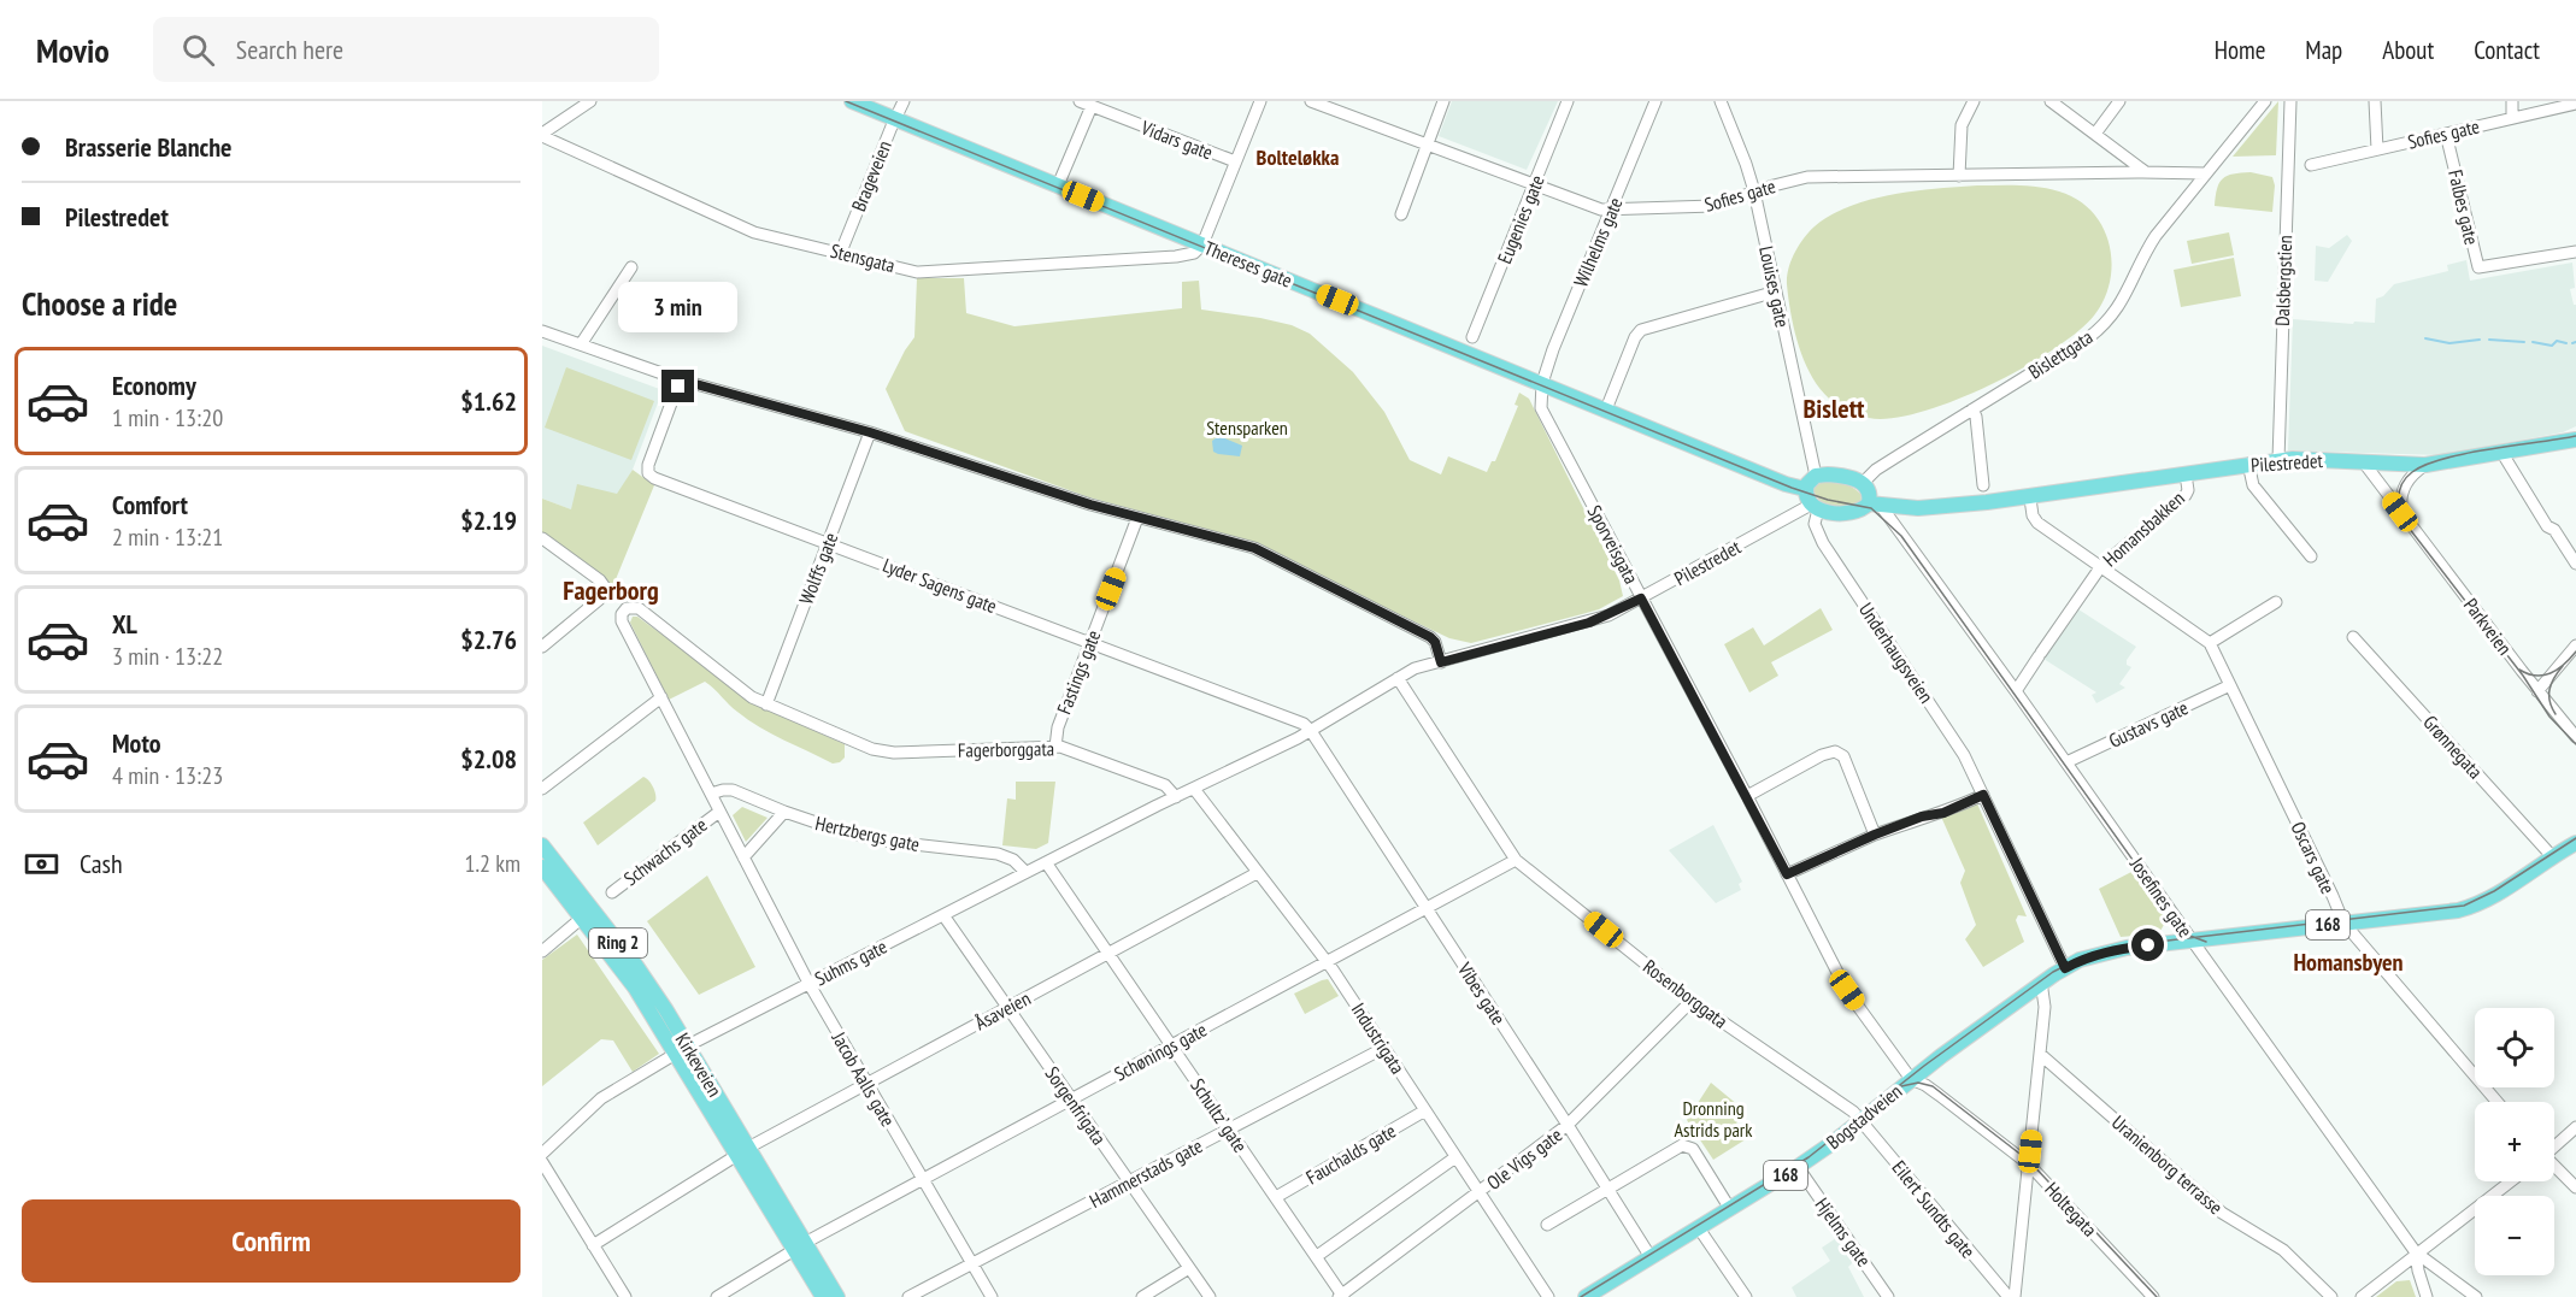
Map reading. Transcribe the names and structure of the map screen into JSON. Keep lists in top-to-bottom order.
{
  "streets": {
    "main road": [
      "Thereses gate",
      "Pilestredet",
      "168",
      "Ring 2",
      "Kirkeveien",
      "Bogstadveien"
    ],
    "street": [
      "Sofies gate",
      "Vidars gate",
      "Brageveien",
      "Falbes gate",
      "Eugenies gate",
      "Wilhelms gate",
      "Stensgata",
      "Dalsbergstien",
      "Louises gate",
      "Bislettgata",
      "Homansbakken",
      "Sporveisgata",
      "Wolffs gate",
      "Lyder Sagens gate",
      "Parkveien",
      "Underhaugsveien",
      "Fastings gate",
      "Gustavs gate",
      "Grønnegata",
      "Fagerborggata",
      "Hertzbergs gate",
      "Schwachs gate",
      "Oscars gate",
      "Josefines gate",
      "Suhms gate",
      "Vibes gate",
      "Rosenborggata",
      "Åsaveien",
      "Industrigata",
      "Schønings gate",
      "Jacob Aalls gate",
      "Sorgenfrigata",
      "Schultz’ gate",
      "Fauchalds gate",
      "Ole Vigs gate",
      "Uranienborg terrasse",
      "Hammerstads gate",
      "Eilert Sundts gate",
      "Holtegata",
      "Hjelms gate"
    ]
  },
  "crossings": [
    ["Sofies gate", "Falbes gate"],
    ["Sofies gate", "Eugenies gate"],
    ["Sofies gate", "Wilhelms gate"],
    ["Sofies gate", "Louises gate"],
    ["Sofies gate", "Bislettgata"],
    ["Brageveien", "Stensgata"],
    ["Brageveien", "Thereses gate"],
    ["Wilhelms gate", "Thereses gate"],
    ["Wilhelms gate", "Sporveisgata"],
    ["Stensgata", "Thereses gate"],
    ["Thereses gate", "Sporveisgata"],
    ["Dalsbergstien", "Pilestredet"],
    ["Pilestredet", "Homansbakken"],
    ["Pilestredet", "Sporveisgata"],
    ["Pilestredet", "Parkveien"],
    ["Pilestredet", "Underhaugsveien"],
    ["Pilestredet", "Oscars gate"],
    ["Pilestredet", "Josefines gate"],
    ["Homansbakken", "Oscars gate"],
    ["Homansbakken", "Josefines gate"],
    ["Sporveisgata", "Bogstadveien"],
    ["Sporveisgata", "Holtegata"],
    ["Wolffs gate", "Lyder Sagens gate"],
    ["Wolffs gate", "Fagerborggata"],
    ["Lyder Sagens gate", "Fastings gate"],
    ["Lyder Sagens gate", "Vibes gate"],
    ["Underhaugsveien", "168"],
    ["Underhaugsveien", "Bogstadveien"],
    ["Fastings gate", "Fagerborggata"],
    ["Gustavs gate", "Oscars gate"],
    ["Gustavs gate", "Josefines gate"],
    ["Grønnegata", "168"],
    ["Fagerborggata", "Suhms gate"],
    ["Fagerborggata", "Jacob Aalls gate"],
    ["Hertzbergs gate", "Suhms gate"],
    ["Hertzbergs gate", "Jacob Aalls gate"],
    ["Schwachs gate", "Jacob Aalls gate"],
    ["Oscars gate", "168"],
    ["Josefines gate", "168"],
    ["168", "Bogstadveien"],
    ["Suhms gate", "Kirkeveien"],
    ["Suhms gate", "Jacob Aalls gate"],
    ["Suhms gate", "Sorgenfrigata"],
    ["Suhms gate", "Schultz’ gate"],
    ["Vibes gate", "Schønings gate"],
    ["Vibes gate", "Bogstadveien"],
    ["Vibes gate", "Ole Vigs gate"],
    ["Rosenborggata", "Schønings gate"],
    ["Rosenborggata", "Bogstadveien"],
    ["Rosenborggata", "Ole Vigs gate"],
    ["Rosenborggata", "Eilert Sundts gate"],
    ["Åsaveien", "Industrigata"],
    ["Åsaveien", "Kirkeveien"],
    ["Åsaveien", "Jacob Aalls gate"],
    ["Åsaveien", "Sorgenfrigata"],
    ["Åsaveien", "Schultz’ gate"],
    ["Industrigata", "Schønings gate"],
    ["Industrigata", "Fauchalds gate"],
    ["Industrigata", "Ole Vigs gate"],
    ["Industrigata", "Hammerstads gate"],
    ["Schønings gate", "Kirkeveien"],
    ["Schønings gate", "Jacob Aalls gate"],
    ["Schønings gate", "Sorgenfrigata"],
    ["Schønings gate", "Schultz’ gate"],
    ["Jacob Aalls gate", "Hammerstads gate"],
    ["Sorgenfrigata", "Hammerstads gate"],
    ["Schultz’ gate", "Fauchalds gate"],
    ["Schultz’ gate", "Ole Vigs gate"],
    ["Schultz’ gate", "Hammerstads gate"],
    ["Bogstadveien", "Eilert Sundts gate"],
    ["Bogstadveien", "Holtegata"],
    ["Bogstadveien", "Hjelms gate"]
  ],
  "districts": [
    "Bolteløkka",
    "Bislett",
    "Fagerborg",
    "Homansbyen"
  ],
  "parks": ["Stensparken", "Dronning Astrids park"],
  "page": {
    "header": "Movio",
    "search": "Search here",
    "nav": [
      "Home",
      "Map",
      "About",
      "Contact"
    ],
    "banner": ["Brasserie Blanche", "Pilestredet"],
    "heading": "Choose a ride",
    "bubble": "3 min",
    "list": [
      {
        "name": "Economy",
        "note": "1 min · 13:20",
        "value": "$1.62"
      },
      {
        "name": "Comfort",
        "note": "2 min · 13:21",
        "value": "$2.19"
      },
      {
        "name": "XL",
        "note": "3 min · 13:22",
        "value": "$2.76"
      },
      {
        "name": "Moto",
        "note": "4 min · 13:23",
        "value": "$2.08"
      }
    ],
    "pay": ["Cash", "1.2 km"],
    "map_buttons": ["+", "−"],
    "buttons": "Confirm"
  }
}
